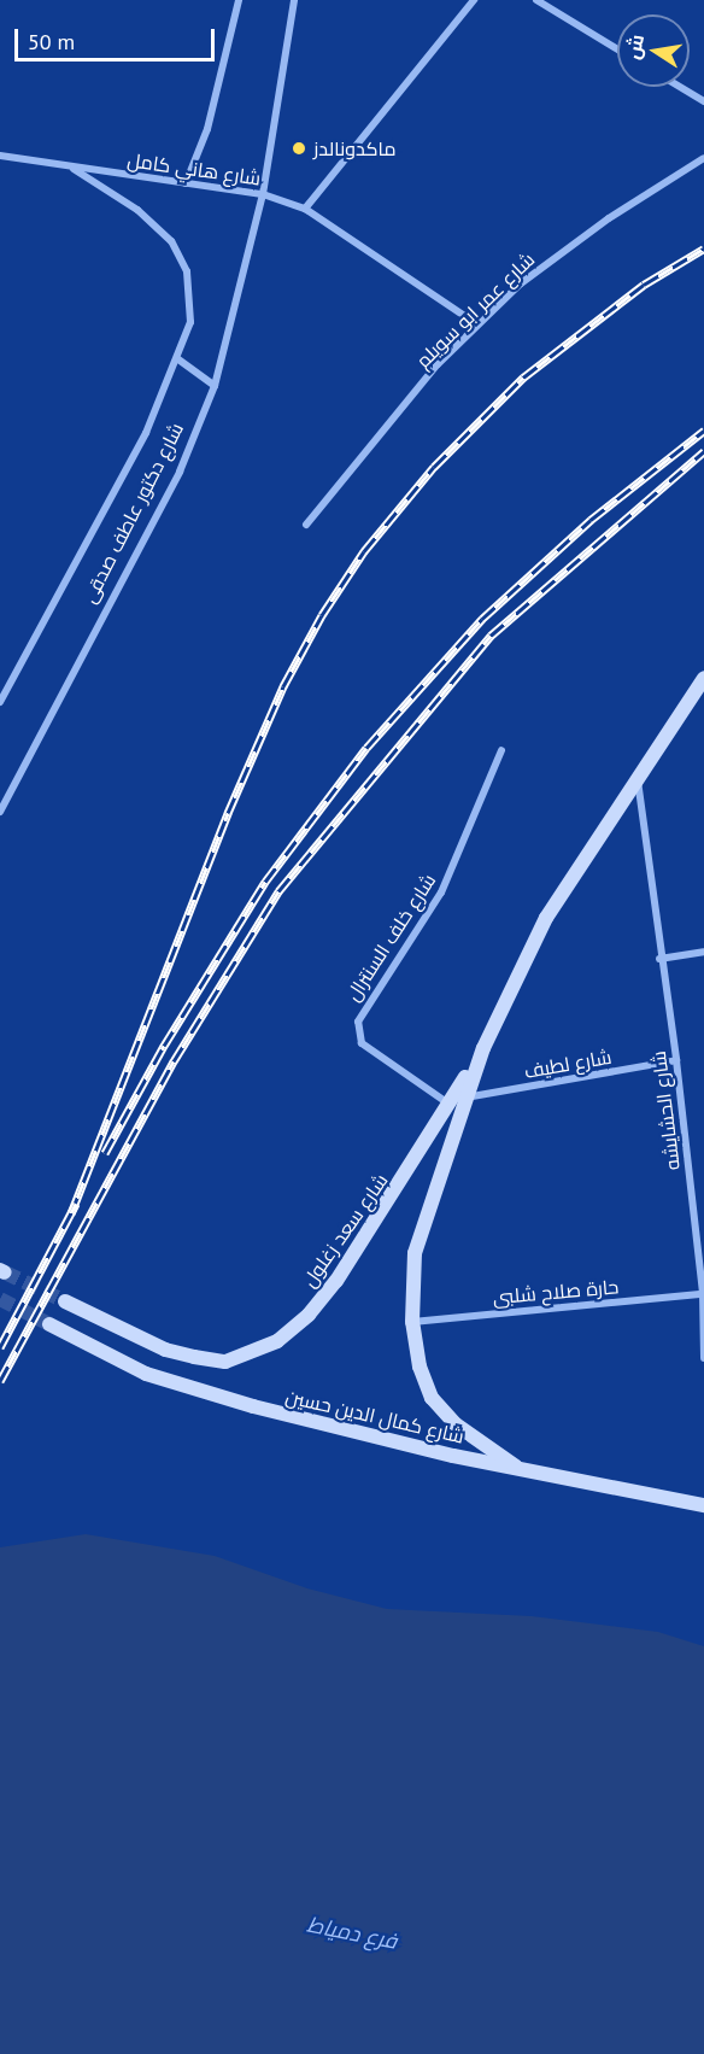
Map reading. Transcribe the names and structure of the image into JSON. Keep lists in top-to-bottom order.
{
  "streets": {
    "main road": ["شارع سعد زغلول", "شارع كمال الدين حسين"],
    "street": [
      "شارع هاني كامل",
      "شارع عمر ابو سويلم",
      "شارع دكتور عاطف صدقى",
      "شارع خلف السنترال",
      "شارع لطيف",
      "شارع الحشايشه",
      "حارة صلاح شلبى"
    ]
  },
  "crossings": [
    ["شارع هاني كامل", "شارع عمر ابو سويلم"],
    ["شارع هاني كامل", "شارع دكتور عاطف صدقى"],
    ["شارع خلف السنترال", "شارع سعد زغلول"],
    ["شارع لطيف", "شارع الحشايشه"],
    ["شارع لطيف", "شارع سعد زغلول"],
    ["شارع الحشايشه", "شارع سعد زغلول"],
    ["شارع الحشايشه", "حارة صلاح شلبى"],
    ["شارع سعد زغلول", "حارة صلاح شلبى"],
    ["شارع سعد زغلول", "شارع كمال الدين حسين"]
  ],
  "water": ["فرع دمياط"],
  "places": ["ماكدونالدز"],
  "scale_bar": "50 m",
  "north": "left"
}
